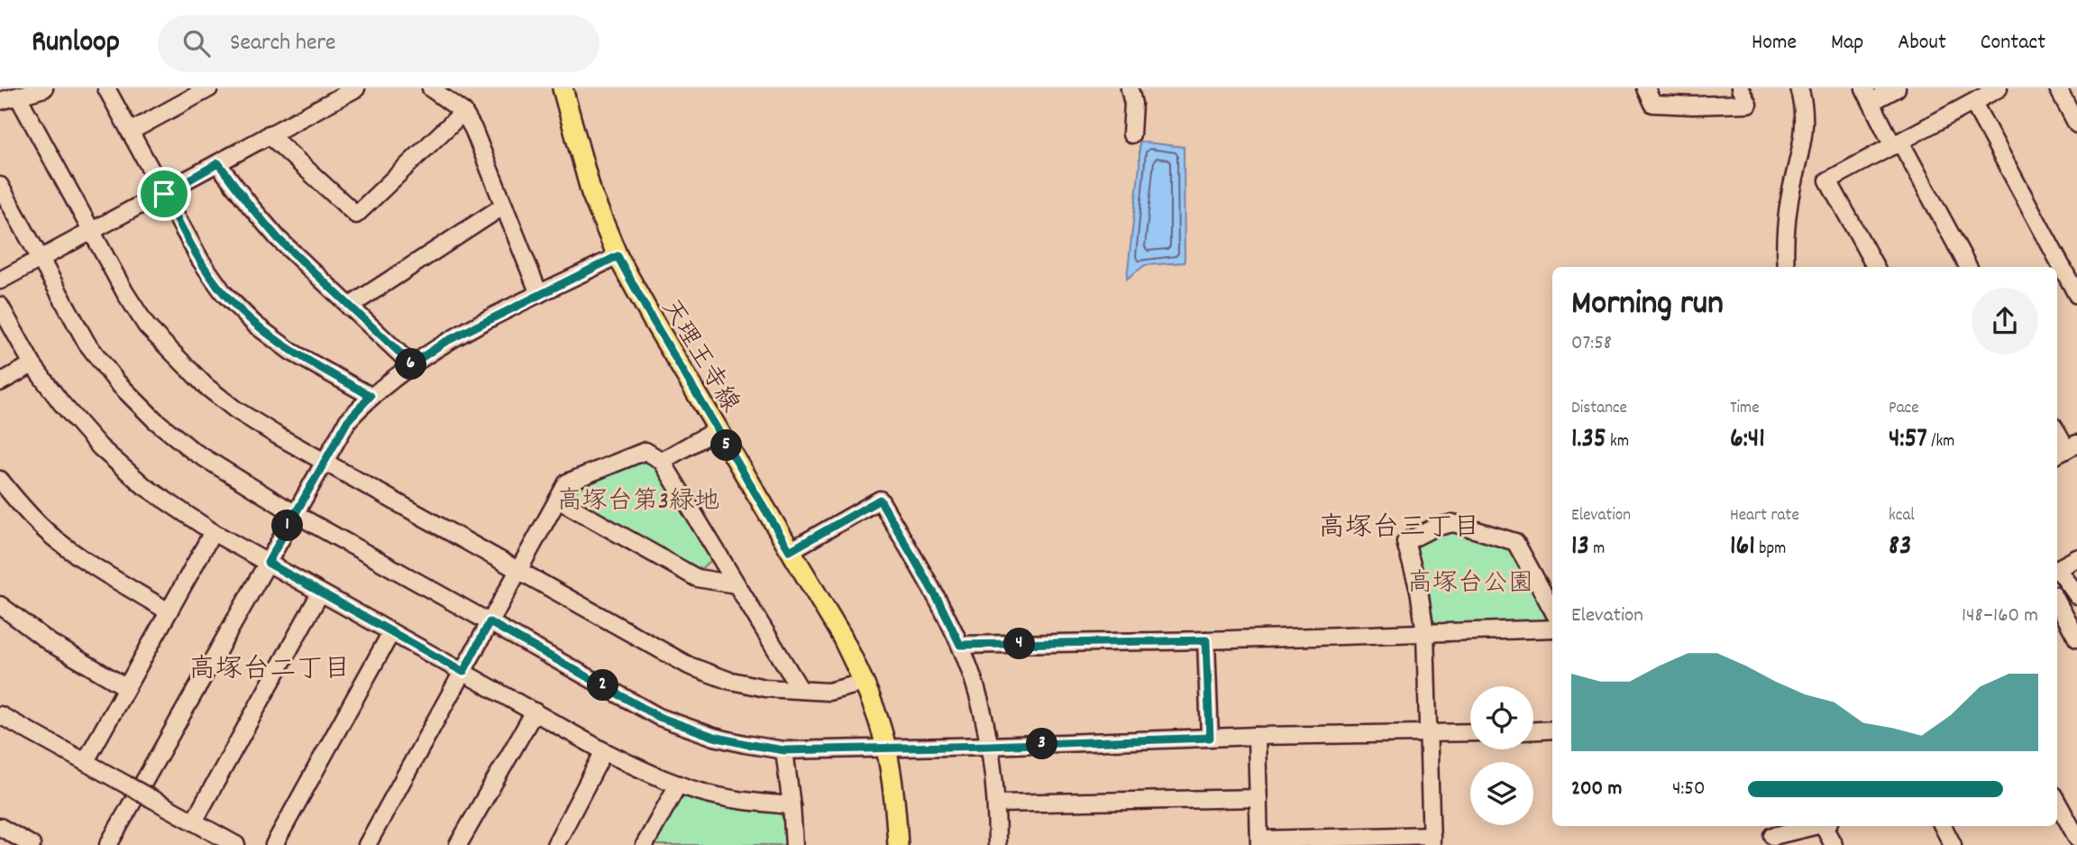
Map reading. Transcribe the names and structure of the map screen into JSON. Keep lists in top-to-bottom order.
{
  "streets": {
    "main road": ["天理王寺線"]
  },
  "districts": ["高塚台三丁目", "高塚台二丁目"],
  "parks": ["高塚台第3緑地", "高塚台公園"],
  "page": {
    "header": "Runloop",
    "search": "Search here",
    "nav": [
      "Home",
      "Map",
      "About",
      "Contact"
    ],
    "heading": ["Morning run", "07:58"],
    "pins": [
      "6",
      "5",
      "1",
      "4",
      "2",
      "3"
    ],
    "stats": [
      ["Distance", "1.35 km"],
      ["Time", "6:41"],
      ["Pace", "4:57 /km"],
      ["Elevation", "13 m"],
      ["Heart rate", "161 bpm"],
      ["kcal", "83"]
    ],
    "chart": ["Elevation", "148–160 m"],
    "list": [
      {
        "name": "200 m",
        "note": "4:50"
      }
    ]
  }
}
